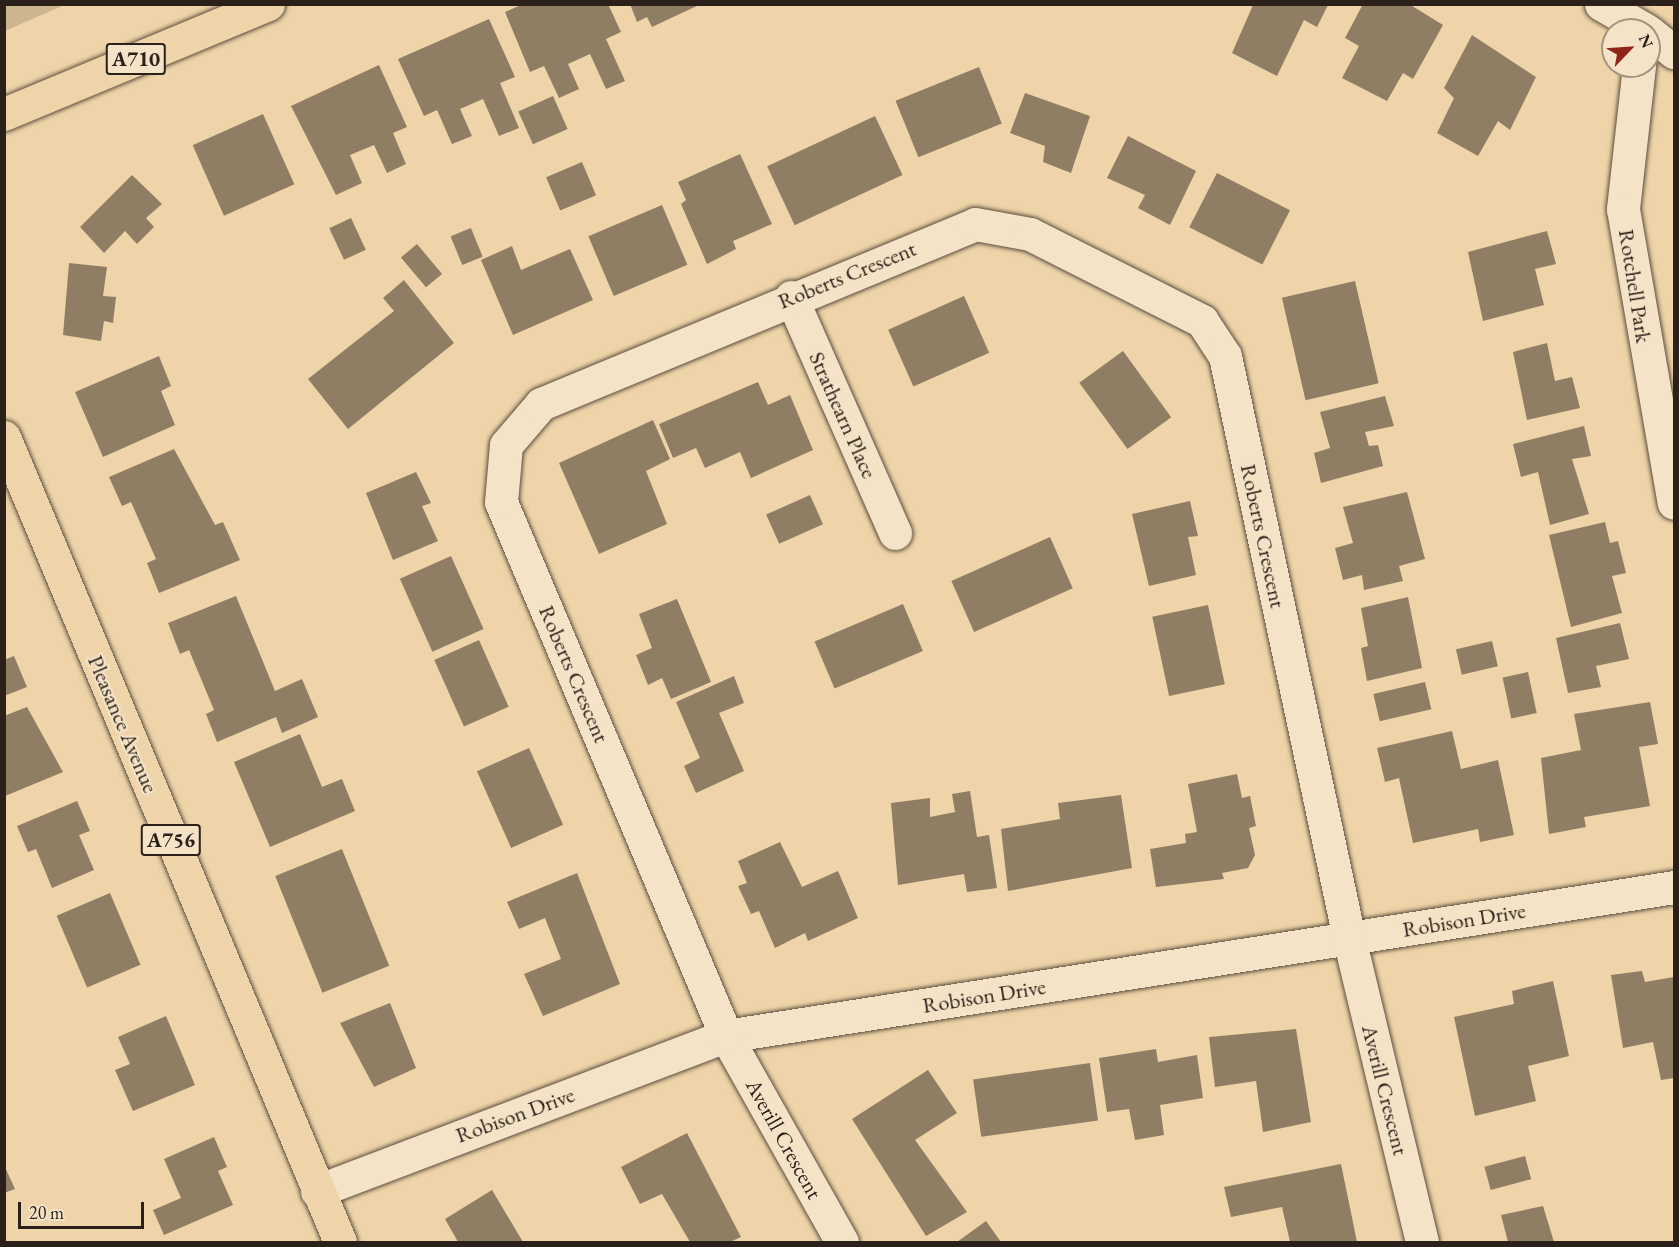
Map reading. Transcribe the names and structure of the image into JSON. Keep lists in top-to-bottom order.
{
  "streets": {
    "main road": ["A710", "Pleasance Avenue", "A756"],
    "street": [
      "Roberts Crescent",
      "Rotchell Park",
      "Strathearn Place",
      "Robison Drive",
      "Averill Crescent"
    ]
  },
  "crossings": [
    ["Roberts Crescent", "Strathearn Place"],
    ["Roberts Crescent", "Robison Drive"],
    ["Roberts Crescent", "Averill Crescent"],
    ["Pleasance Avenue", "Robison Drive"],
    ["Robison Drive", "Averill Crescent"]
  ],
  "scale_bar": "20 m",
  "north": "top right"
}
